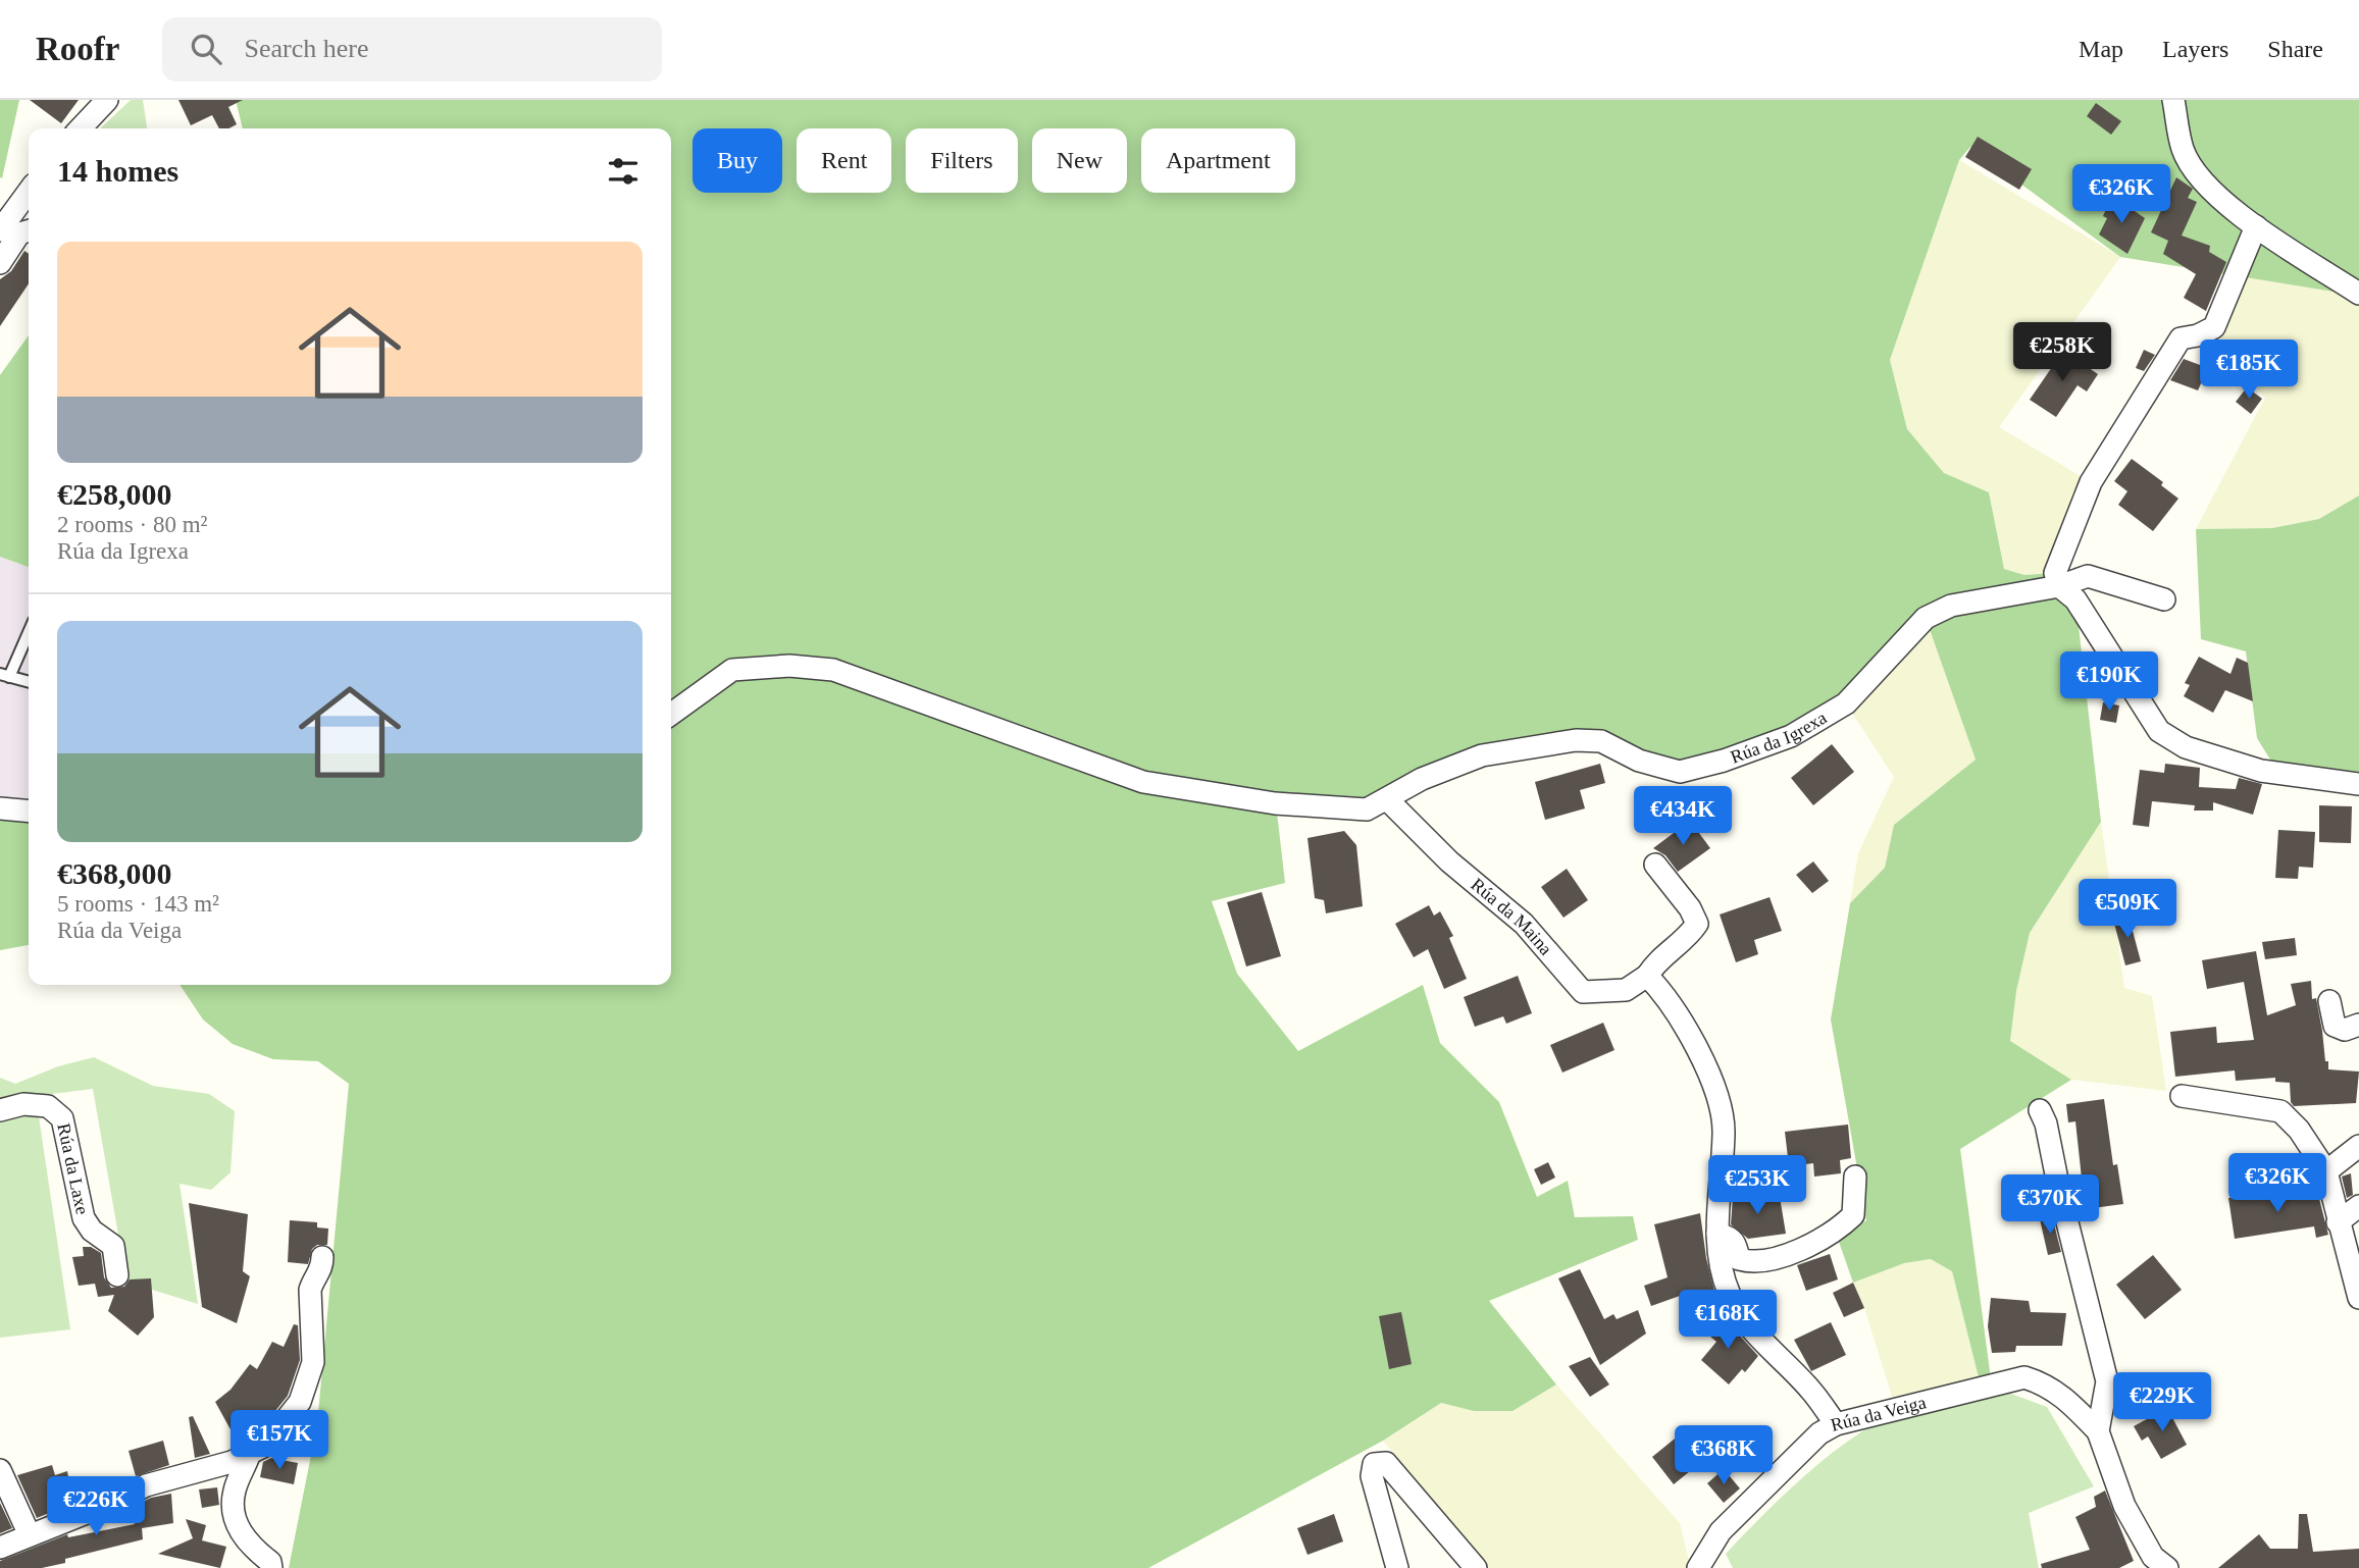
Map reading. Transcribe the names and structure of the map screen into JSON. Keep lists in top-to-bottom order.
{
  "streets": {
    "street": [
      "Rúa da Igrexa",
      "Rúa da Maina",
      "Rúa da Laxe",
      "Rúa da Veiga"
    ]
  },
  "crossings": [
    ["Rúa da Igrexa", "Rúa da Maina"]
  ],
  "page": {
    "header": "Roofr",
    "search": "Search here",
    "nav": ["Map", "Layers", "Share"],
    "chip": [
      "Buy",
      "Rent",
      "Filters",
      "New",
      "Apartment"
    ],
    "heading": "14 homes",
    "price": [
      "€326K",
      "€258K",
      "€185K",
      "€190K",
      "€434K",
      "€509K",
      "€326K",
      "€253K",
      "€370K",
      "€168K",
      "€229K",
      "€157K",
      "€368K",
      "€226K"
    ],
    "list": [
      {
        "name": "€258,000",
        "note": "2 rooms · 80 m² · Rúa da Igrexa"
      },
      {
        "name": "€368,000",
        "note": "5 rooms · 143 m² · Rúa da Veiga"
      }
    ]
  }
}
